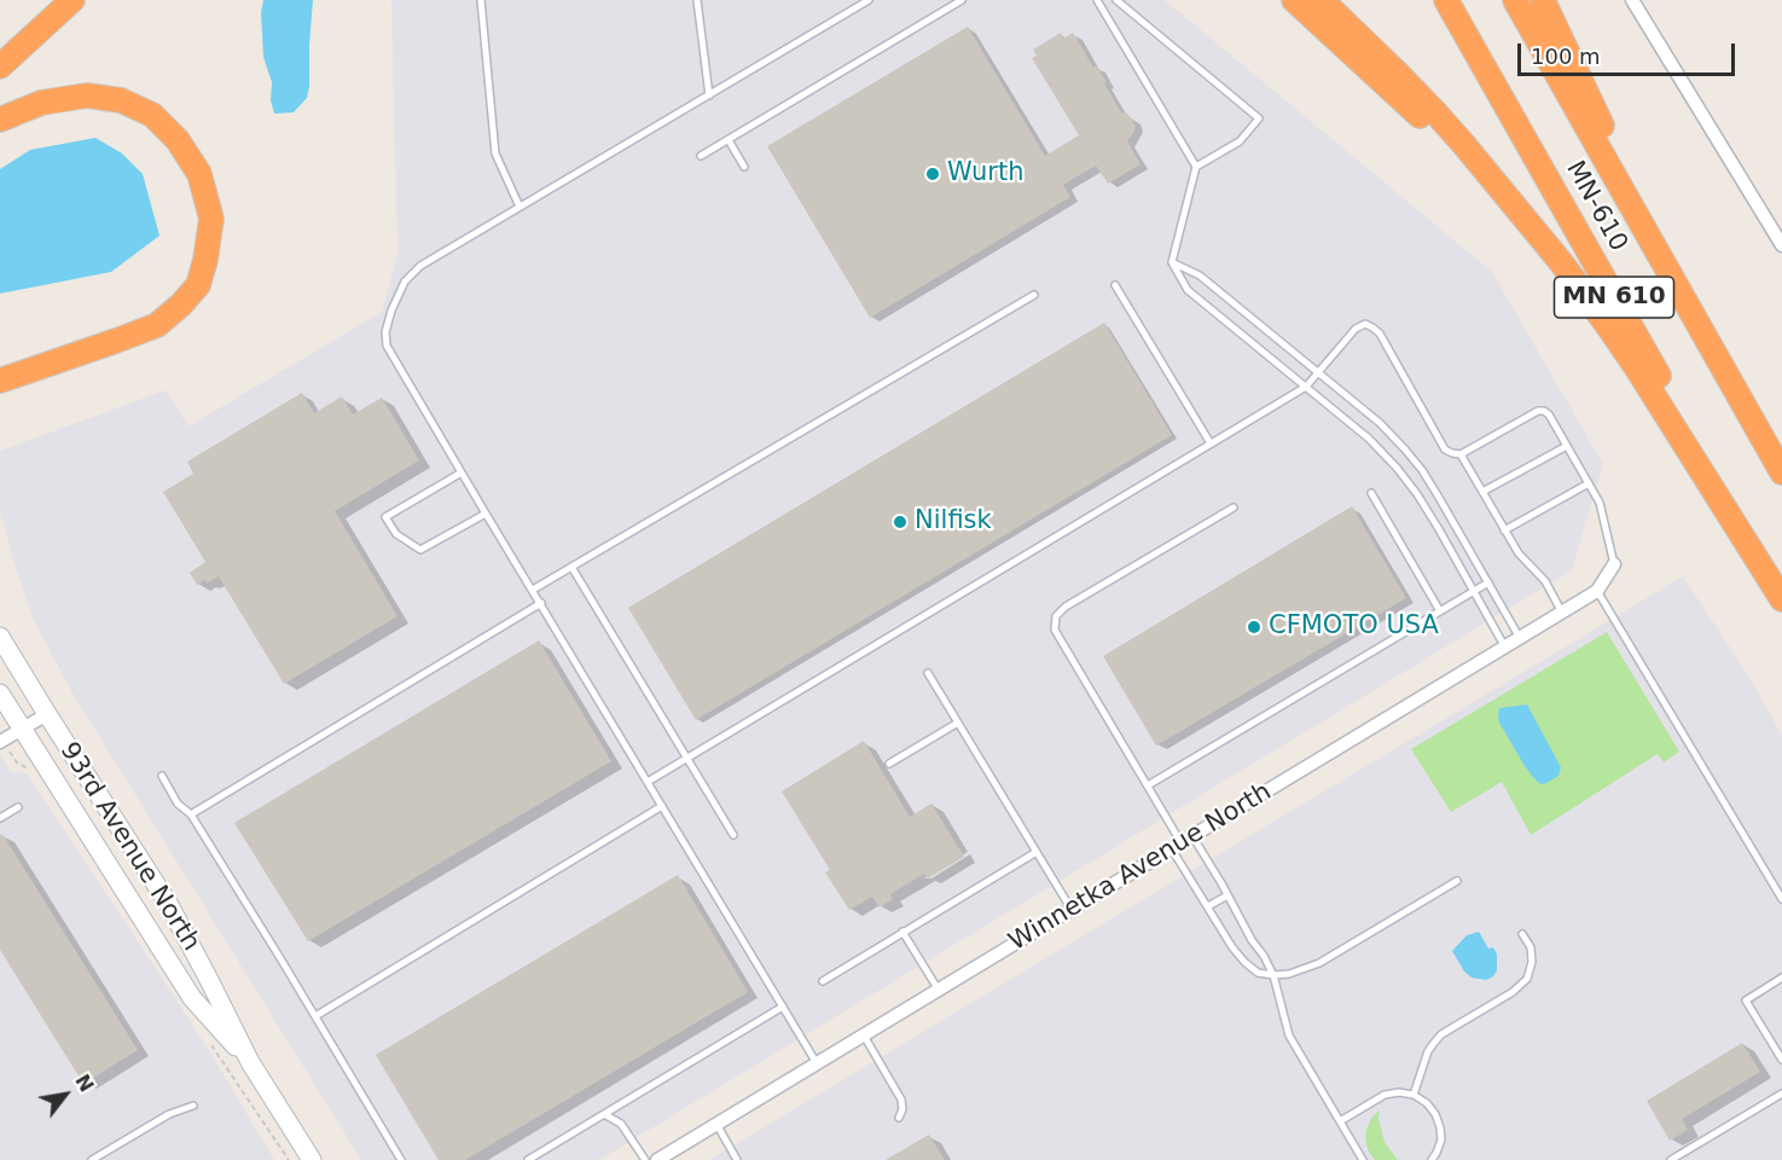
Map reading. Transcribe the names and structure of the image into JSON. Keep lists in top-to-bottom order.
{
  "streets": {
    "highway": ["MN-610", "MN 610"],
    "street": ["93rd Avenue North", "Winnetka Avenue North"]
  },
  "places": ["Wurth", "Nilfisk", "CFMOTO USA"],
  "scale_bar": "100 m",
  "north": "top right"
}
